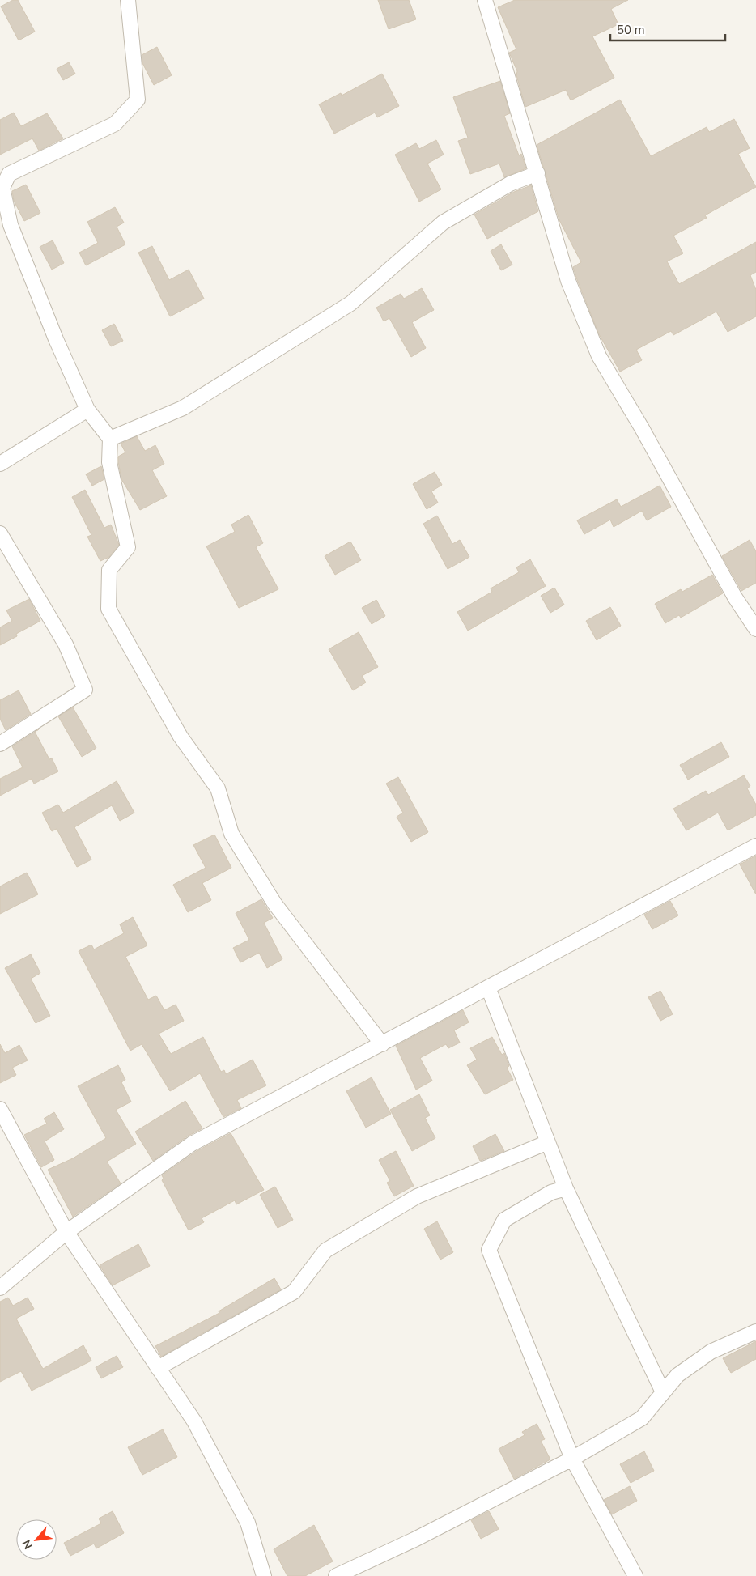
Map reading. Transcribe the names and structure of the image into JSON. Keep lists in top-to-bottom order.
{
  "scale_bar": "50 m",
  "north": "bottom left"
}
